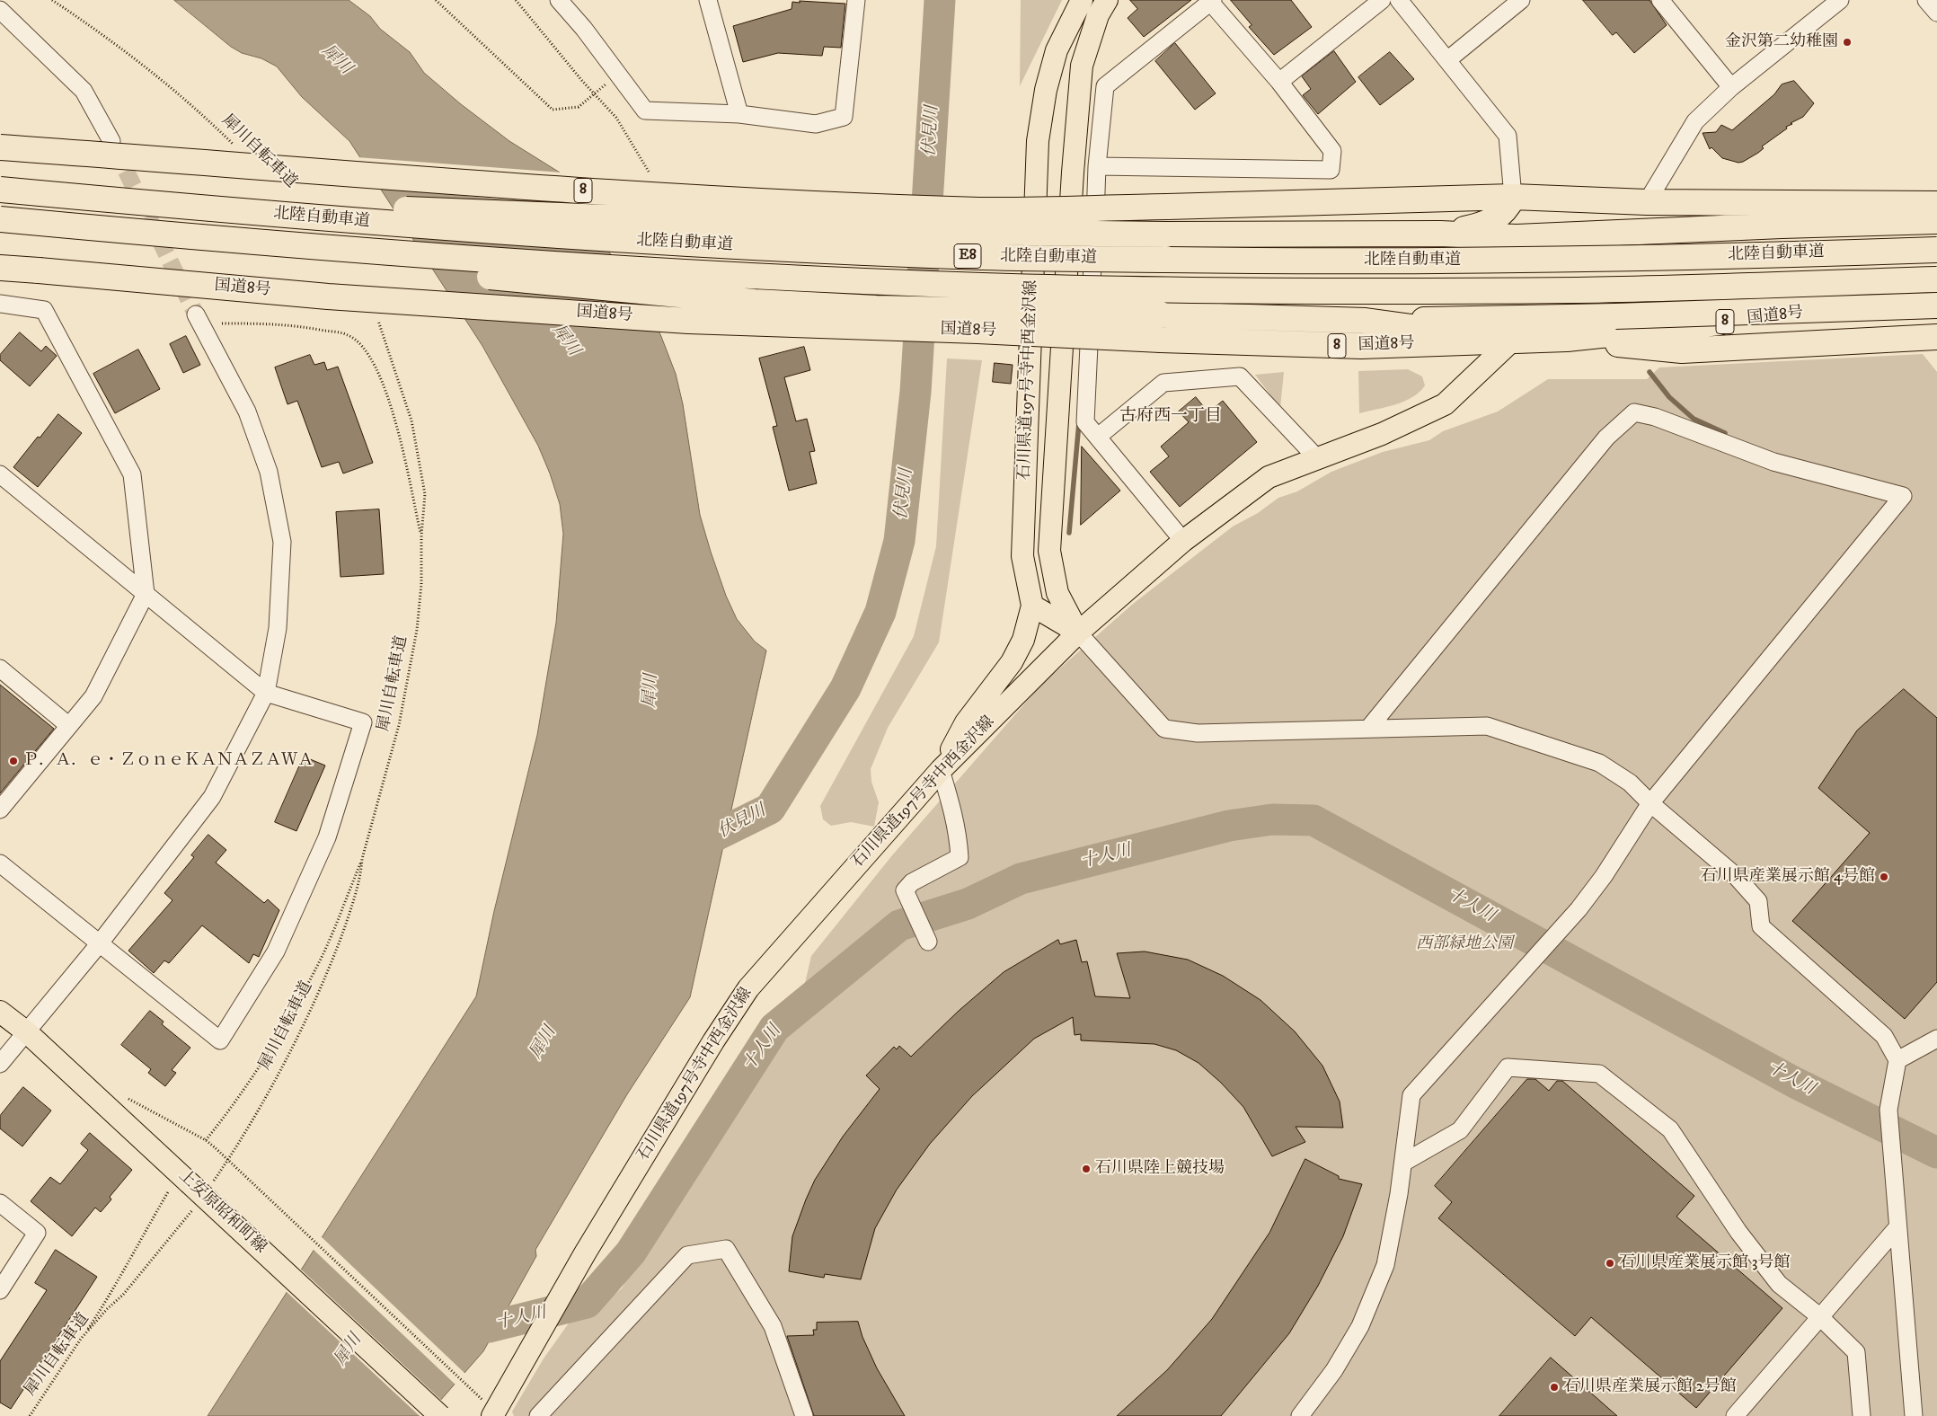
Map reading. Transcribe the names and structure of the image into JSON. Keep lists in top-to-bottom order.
{
  "streets": {
    "highway": [
      "8",
      "北陸自動車道",
      "E8",
      "国道8号"
    ],
    "main road": ["石川県道197号寺中西金沢線", "上安原昭和町線"],
    "path": ["犀川自転車道"]
  },
  "crossings": [
    ["国道8号", "石川県道197号寺中西金沢線"]
  ],
  "districts": ["古府西一丁目"],
  "water": ["犀川", "伏見川", "十人川"],
  "parks": ["西部緑地公園"],
  "places": [
    "金沢第二幼稚園",
    "Ｐ．Ａ．ｅ・ＺｏｎｅＫＡＮＡＺＡＷＡ",
    "石川県産業展示館 4号館",
    "石川県陸上競技場",
    "石川県産業展示館 3号館",
    "石川県産業展示館 2号館"
  ]
}
